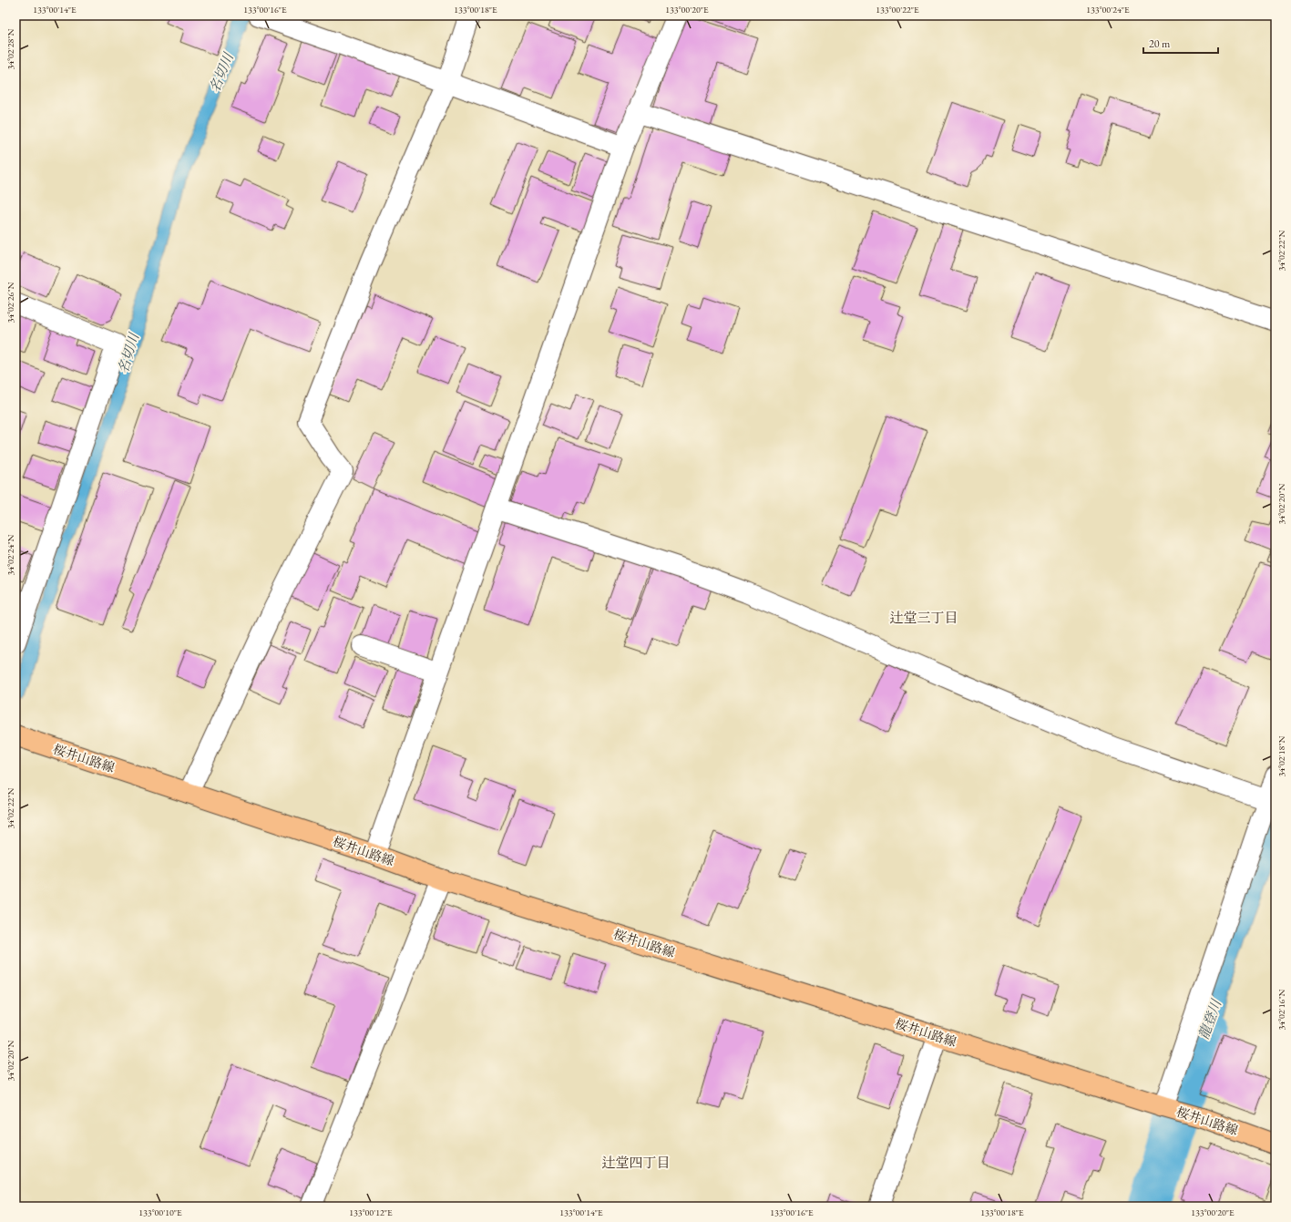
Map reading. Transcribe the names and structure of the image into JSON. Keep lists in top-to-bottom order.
{
  "streets": {
    "main road": ["桜井山路線"]
  },
  "districts": ["辻堂三丁目", "辻堂四丁目"],
  "water": ["名切川", "龍登川"],
  "scale_bar": "20 m",
  "coordinates": [
    "133°00'14\"E",
    "133°00'16\"E",
    "133°00'18\"E",
    "133°00'20\"E",
    "133°00'22\"E",
    "133°00'24\"E",
    "34°02'28\"N",
    "34°02'22\"N",
    "34°02'26\"N",
    "34°02'20\"N",
    "34°02'24\"N",
    "34°02'18\"N",
    "34°02'16\"N",
    "133°00'10\"E",
    "133°00'12\"E"
  ]
}
